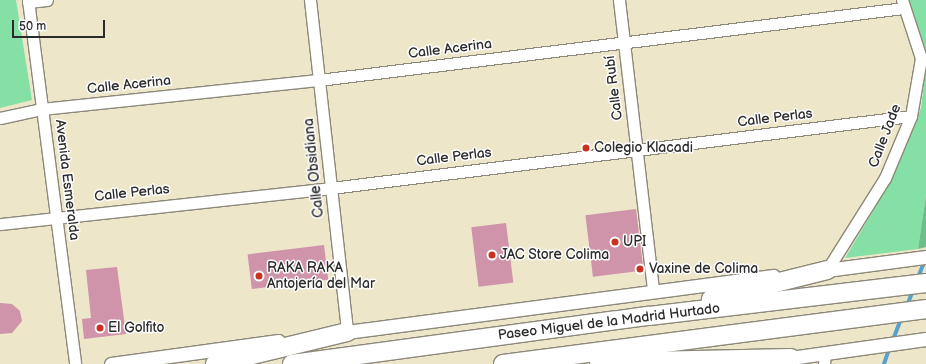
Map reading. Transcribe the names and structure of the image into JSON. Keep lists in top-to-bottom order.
{
  "streets": {
    "highway": ["Paseo Miguel de la Madrid Hurtado"],
    "street": [
      "Calle Acerina",
      "Calle Rubí",
      "Calle Perlas",
      "Calle Jade",
      "Calle Obsidiana",
      "Avenida Esmeralda"
    ]
  },
  "crossings": [
    ["Calle Acerina", "Calle Rubí"],
    ["Calle Acerina", "Calle Jade"],
    ["Calle Acerina", "Calle Obsidiana"],
    ["Calle Acerina", "Avenida Esmeralda"],
    ["Calle Rubí", "Calle Perlas"],
    ["Calle Perlas", "Calle Jade"],
    ["Calle Perlas", "Calle Obsidiana"],
    ["Calle Perlas", "Avenida Esmeralda"]
  ],
  "places": [
    "Colegio Klacadi",
    "UPI",
    "JAC Store Colima",
    "Vaxine de Colima",
    "RAKA RAKA Antojería del Mar",
    "El Golfito"
  ],
  "scale_bar": "50 m"
}
